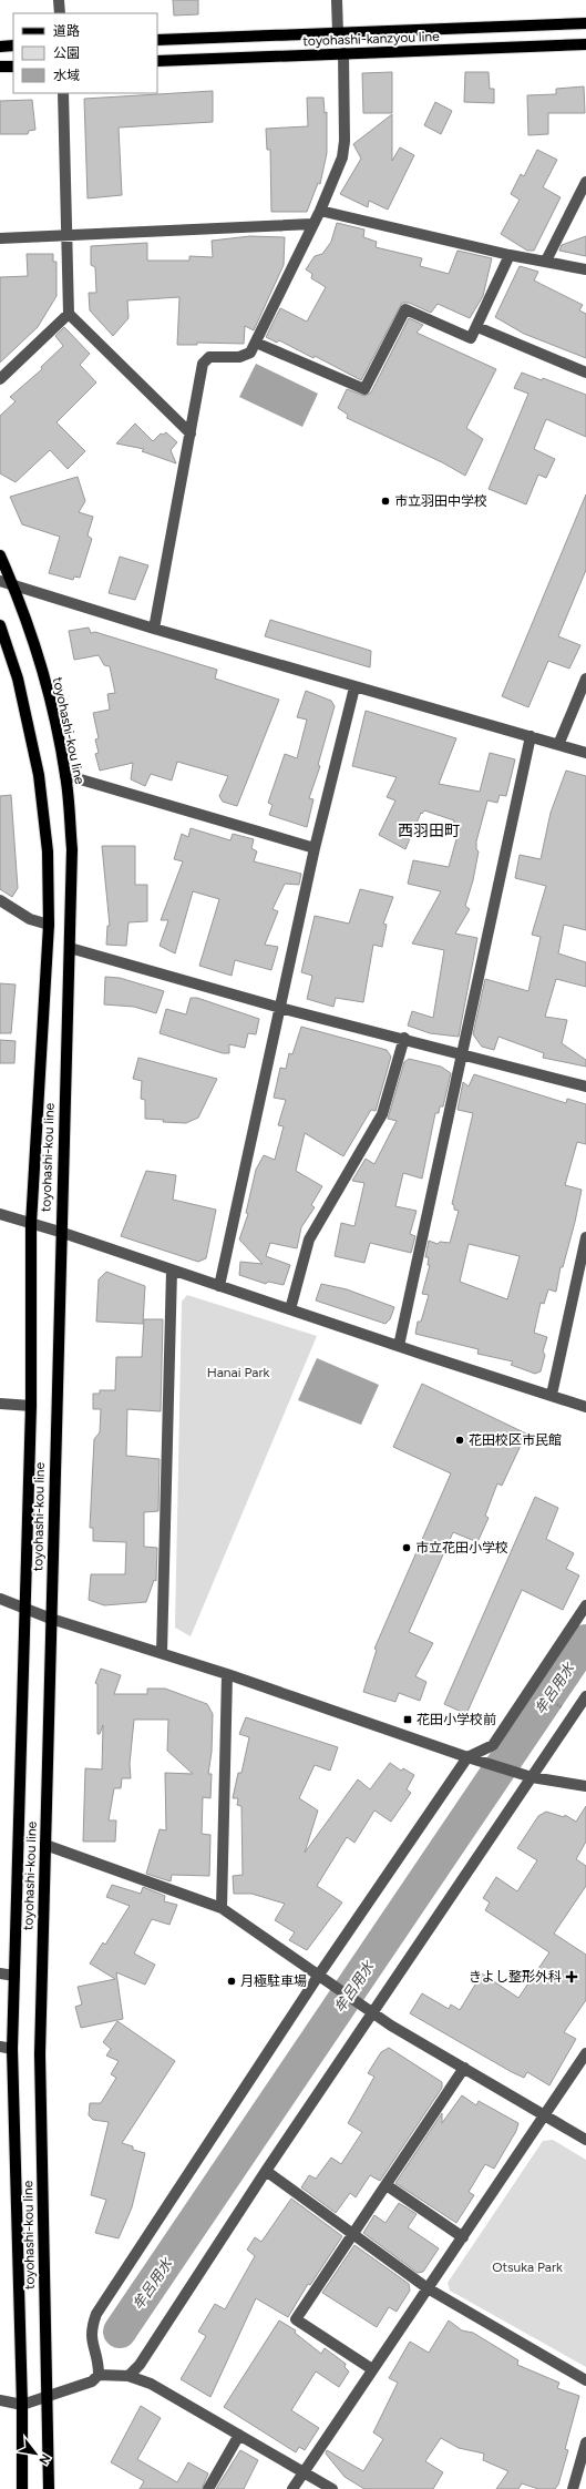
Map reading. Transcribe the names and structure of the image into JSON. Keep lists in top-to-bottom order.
{
  "streets": {
    "main road": ["toyohashi-kanzyou line", "toyohashi-kou line"]
  },
  "districts": ["西羽田町"],
  "water": ["牟呂用水"],
  "parks": ["Hanai Park", "Otsuka Park"],
  "places": {
    "other": [
      "市立羽田中学校",
      "花田校区市民館",
      "市立花田小学校",
      "月極駐車場"
    ],
    "transit": ["花田小学校前"],
    "health": ["きよし整形外科"]
  },
  "legend": ["道路", "公園", "水域"],
  "north": "bottom right"
}
